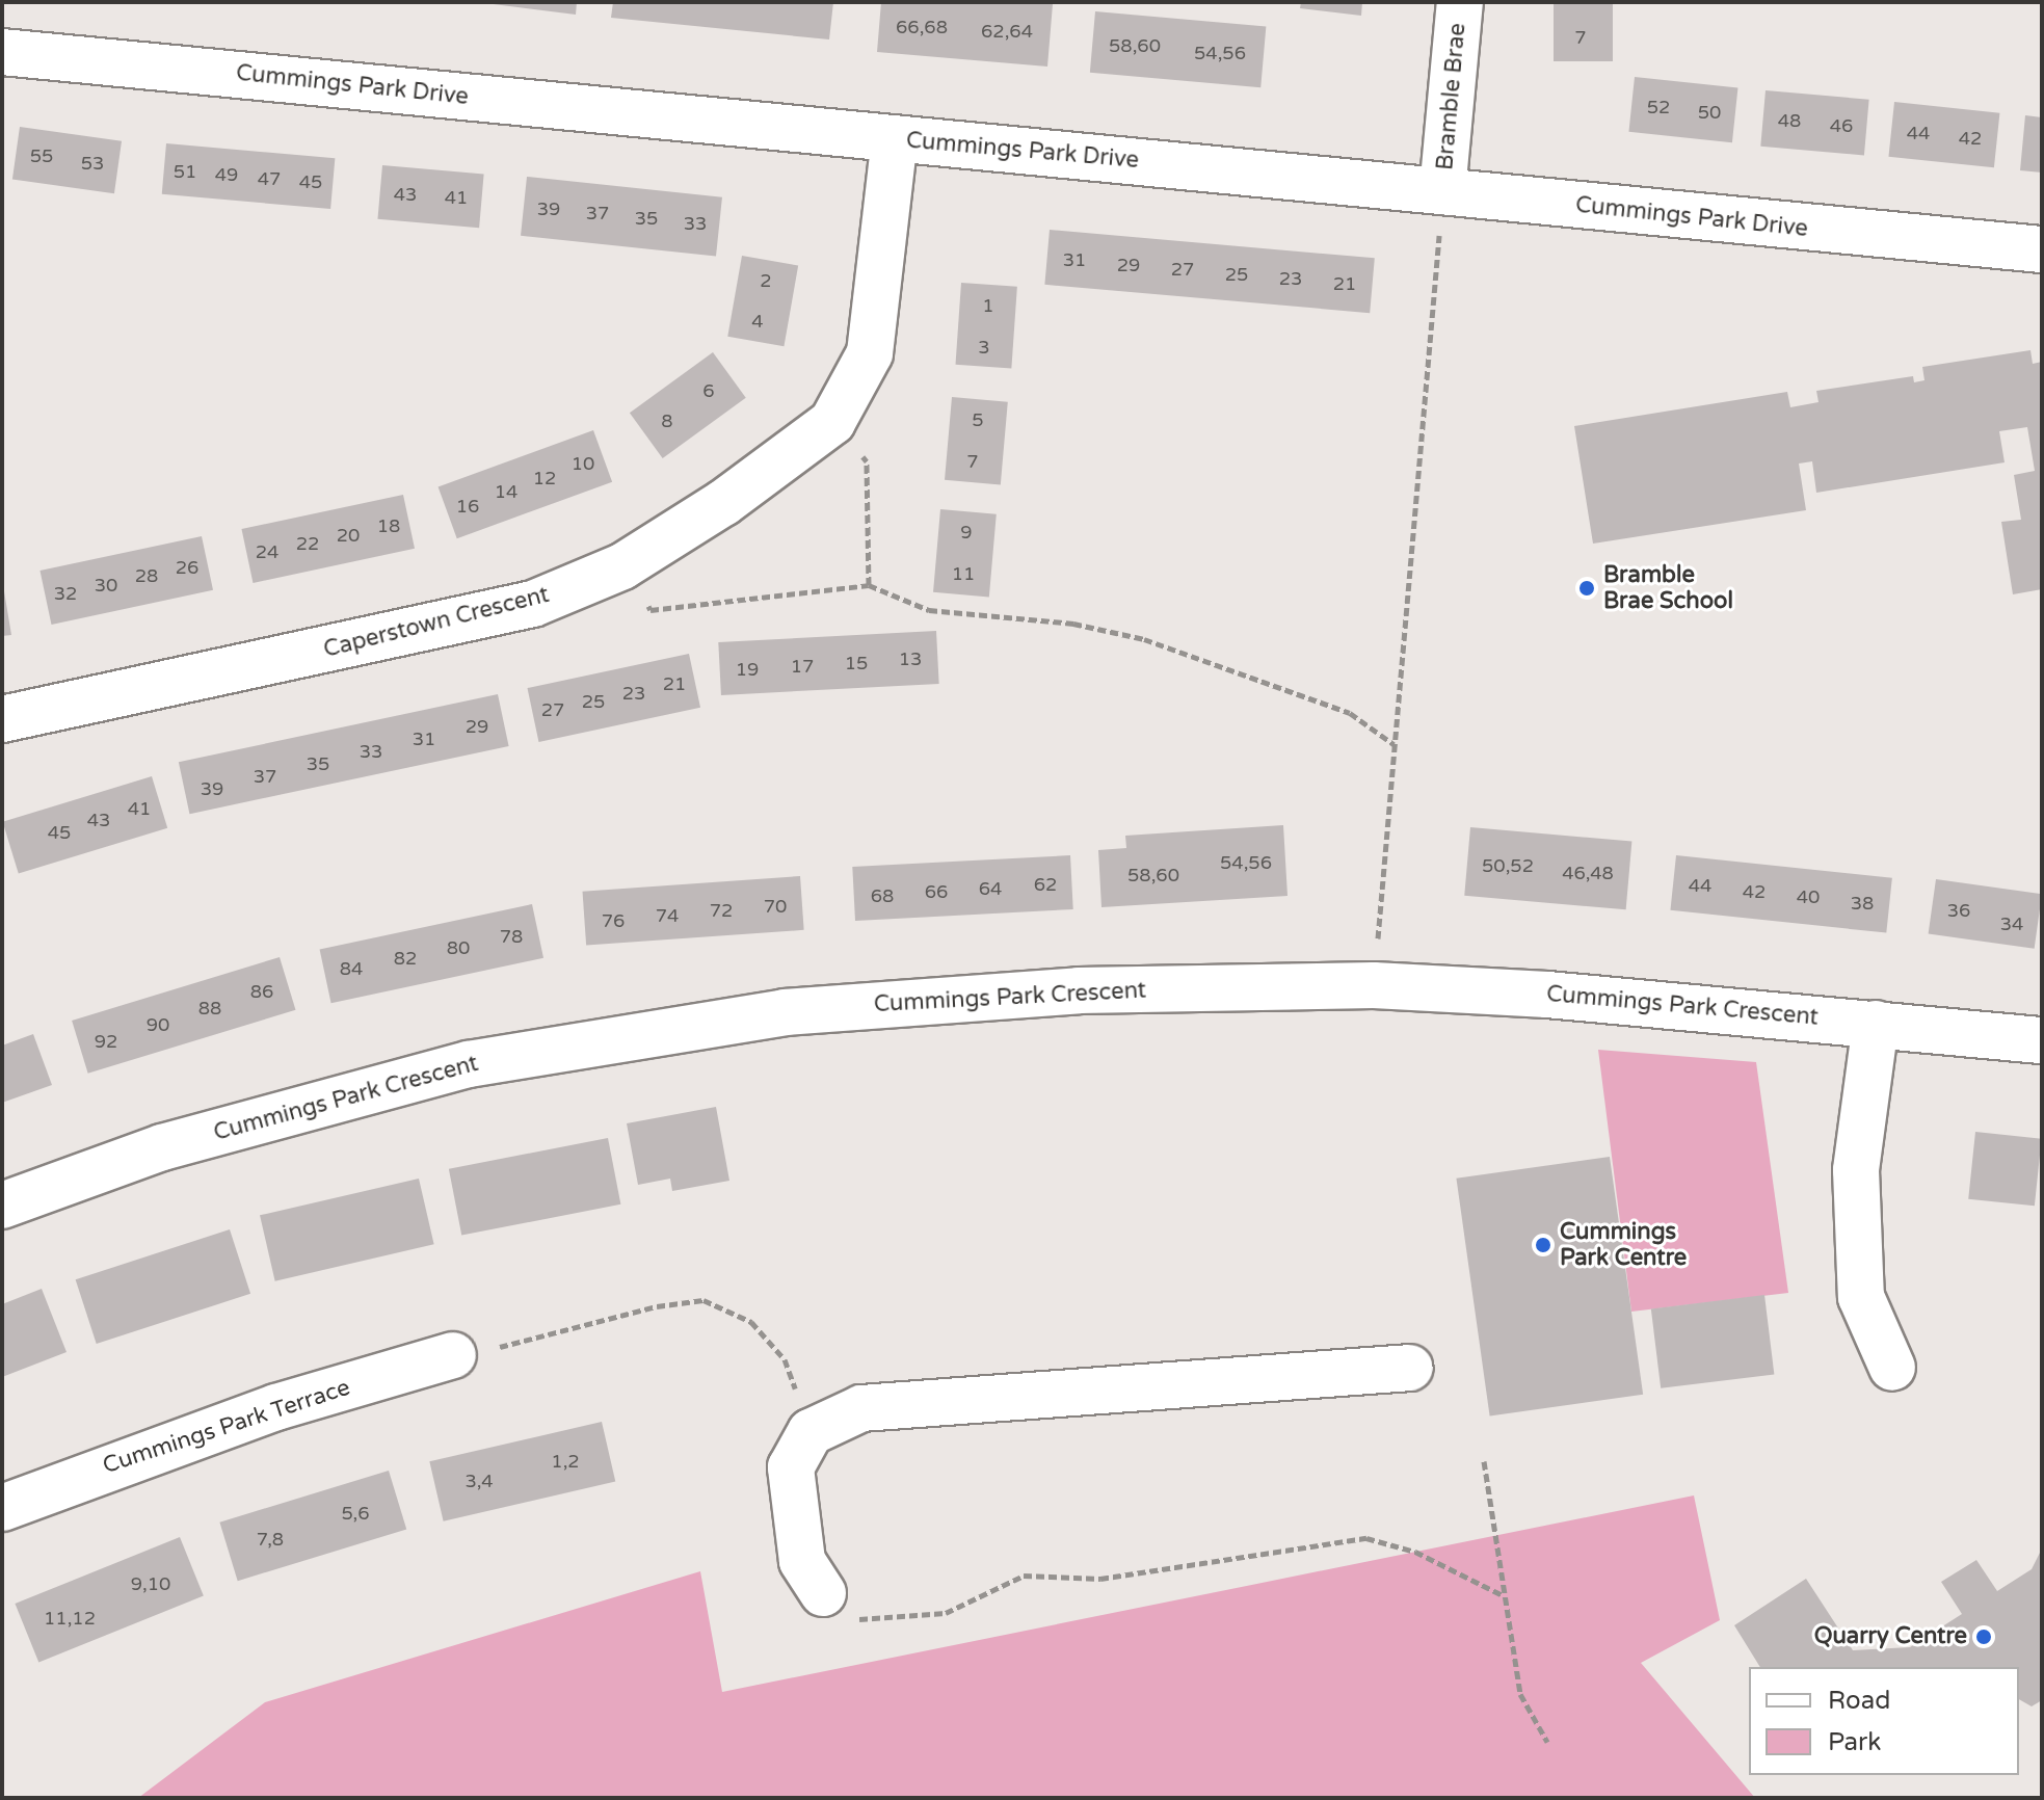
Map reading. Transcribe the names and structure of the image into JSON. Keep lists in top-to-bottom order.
{
  "streets": {
    "street": [
      "Cummings Park Drive",
      "Bramble Brae",
      "Caperstown Crescent",
      "Cummings Park Crescent",
      "Cummings Park Terrace"
    ]
  },
  "crossings": [
    ["Cummings Park Drive", "Bramble Brae"],
    ["Cummings Park Drive", "Caperstown Crescent"]
  ],
  "places": ["Bramble Brae School", "Cummings Park Centre", "Quarry Centre"],
  "house_numbers": [
    "66,68",
    "62,64",
    "7",
    "58,60",
    "54,56",
    "52",
    "50",
    "48",
    "46",
    "44",
    "42",
    "55",
    "53",
    "51",
    "49",
    "47",
    "45",
    "43",
    "41",
    "39",
    "37",
    "35",
    "33",
    "31",
    "29",
    "27",
    "25",
    "23",
    "2",
    "21",
    "1",
    "4",
    "3",
    "6",
    "5",
    "8",
    "7",
    "10",
    "12",
    "14",
    "16",
    "18",
    "9",
    "20",
    "22",
    "24",
    "26",
    "11",
    "28",
    "30",
    "32",
    "13",
    "15",
    "17",
    "19",
    "21",
    "23",
    "25",
    "27",
    "29",
    "31",
    "33",
    "35",
    "37",
    "39",
    "41",
    "43",
    "45",
    "54,56",
    "50,52",
    "46,48",
    "58,60",
    "62",
    "44",
    "64",
    "66",
    "42",
    "68",
    "40",
    "38",
    "70",
    "72",
    "36",
    "74",
    "76",
    "34",
    "78",
    "80",
    "82",
    "84",
    "86",
    "88",
    "90",
    "92",
    "1,2",
    "3,4",
    "5,6",
    "7,8",
    "9,10",
    "11,12"
  ],
  "legend": ["Road", "Park"]
}
